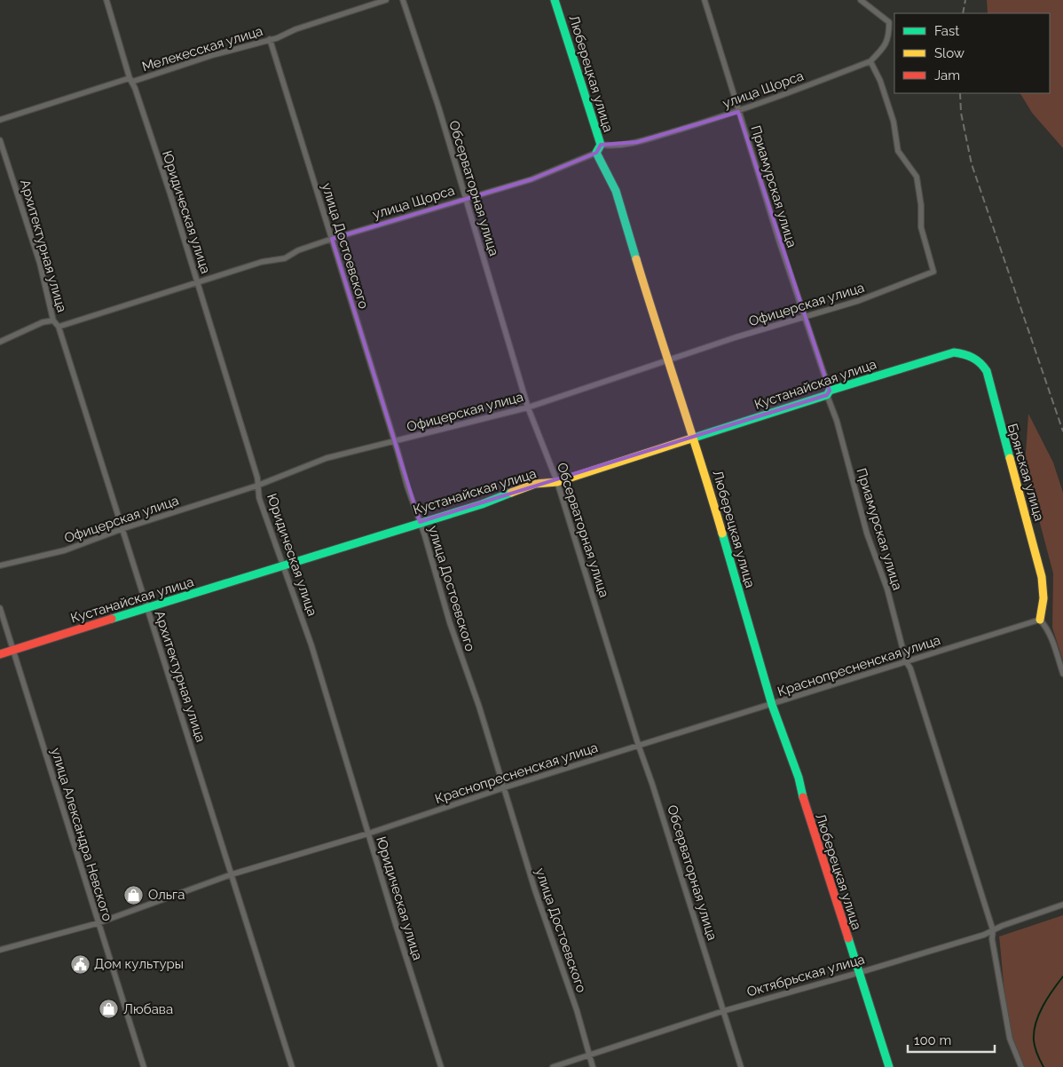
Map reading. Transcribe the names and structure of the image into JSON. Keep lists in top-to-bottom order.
{
  "streets": {
    "street": [
      "Мелекесская улица",
      "Люберецкая улица",
      "улица Щорса",
      "Приамурская улица",
      "Обсерваторная улица",
      "Юридическая улица",
      "Архитектурная улица",
      "улица Достоевского",
      "Офицерская улица",
      "Кустанайская улица",
      "Брянская улица",
      "Краснопресненская улица",
      "улица Александра Невского",
      "Октябрьская улица"
    ]
  },
  "crossings": [
    ["Мелекесская улица", "Юридическая улица"],
    ["Мелекесская улица", "улица Достоевского"],
    ["Люберецкая улица", "улица Щорса"],
    ["Люберецкая улица", "Офицерская улица"],
    ["Люберецкая улица", "Кустанайская улица"],
    ["Люберецкая улица", "Краснопресненская улица"],
    ["Люберецкая улица", "Октябрьская улица"],
    ["улица Щорса", "Приамурская улица"],
    ["улица Щорса", "Обсерваторная улица"],
    ["улица Щорса", "Юридическая улица"],
    ["улица Щорса", "Архитектурная улица"],
    ["улица Щорса", "улица Достоевского"],
    ["улица Щорса", "Офицерская улица"],
    ["Приамурская улица", "Офицерская улица"],
    ["Приамурская улица", "Кустанайская улица"],
    ["Приамурская улица", "Краснопресненская улица"],
    ["Приамурская улица", "Октябрьская улица"],
    ["Обсерваторная улица", "Офицерская улица"],
    ["Обсерваторная улица", "Кустанайская улица"],
    ["Обсерваторная улица", "Краснопресненская улица"],
    ["Обсерваторная улица", "Октябрьская улица"],
    ["Юридическая улица", "Офицерская улица"],
    ["Юридическая улица", "Кустанайская улица"],
    ["Юридическая улица", "Краснопресненская улица"],
    ["Архитектурная улица", "Офицерская улица"],
    ["Архитектурная улица", "Кустанайская улица"],
    ["Архитектурная улица", "Краснопресненская улица"],
    ["улица Достоевского", "Офицерская улица"],
    ["улица Достоевского", "Кустанайская улица"],
    ["улица Достоевского", "Краснопресненская улица"],
    ["улица Достоевского", "Октябрьская улица"],
    ["Кустанайская улица", "Брянская улица"],
    ["Кустанайская улица", "улица Александра Невского"],
    ["Брянская улица", "Краснопресненская улица"],
    ["Краснопресненская улица", "улица Александра Невского"]
  ],
  "places": {
    "shop": ["Ольга", "Любава"],
    "public building": ["Дом культуры"]
  },
  "legend": ["Fast", "Slow", "Jam"],
  "scale_bar": "100 m"
}
